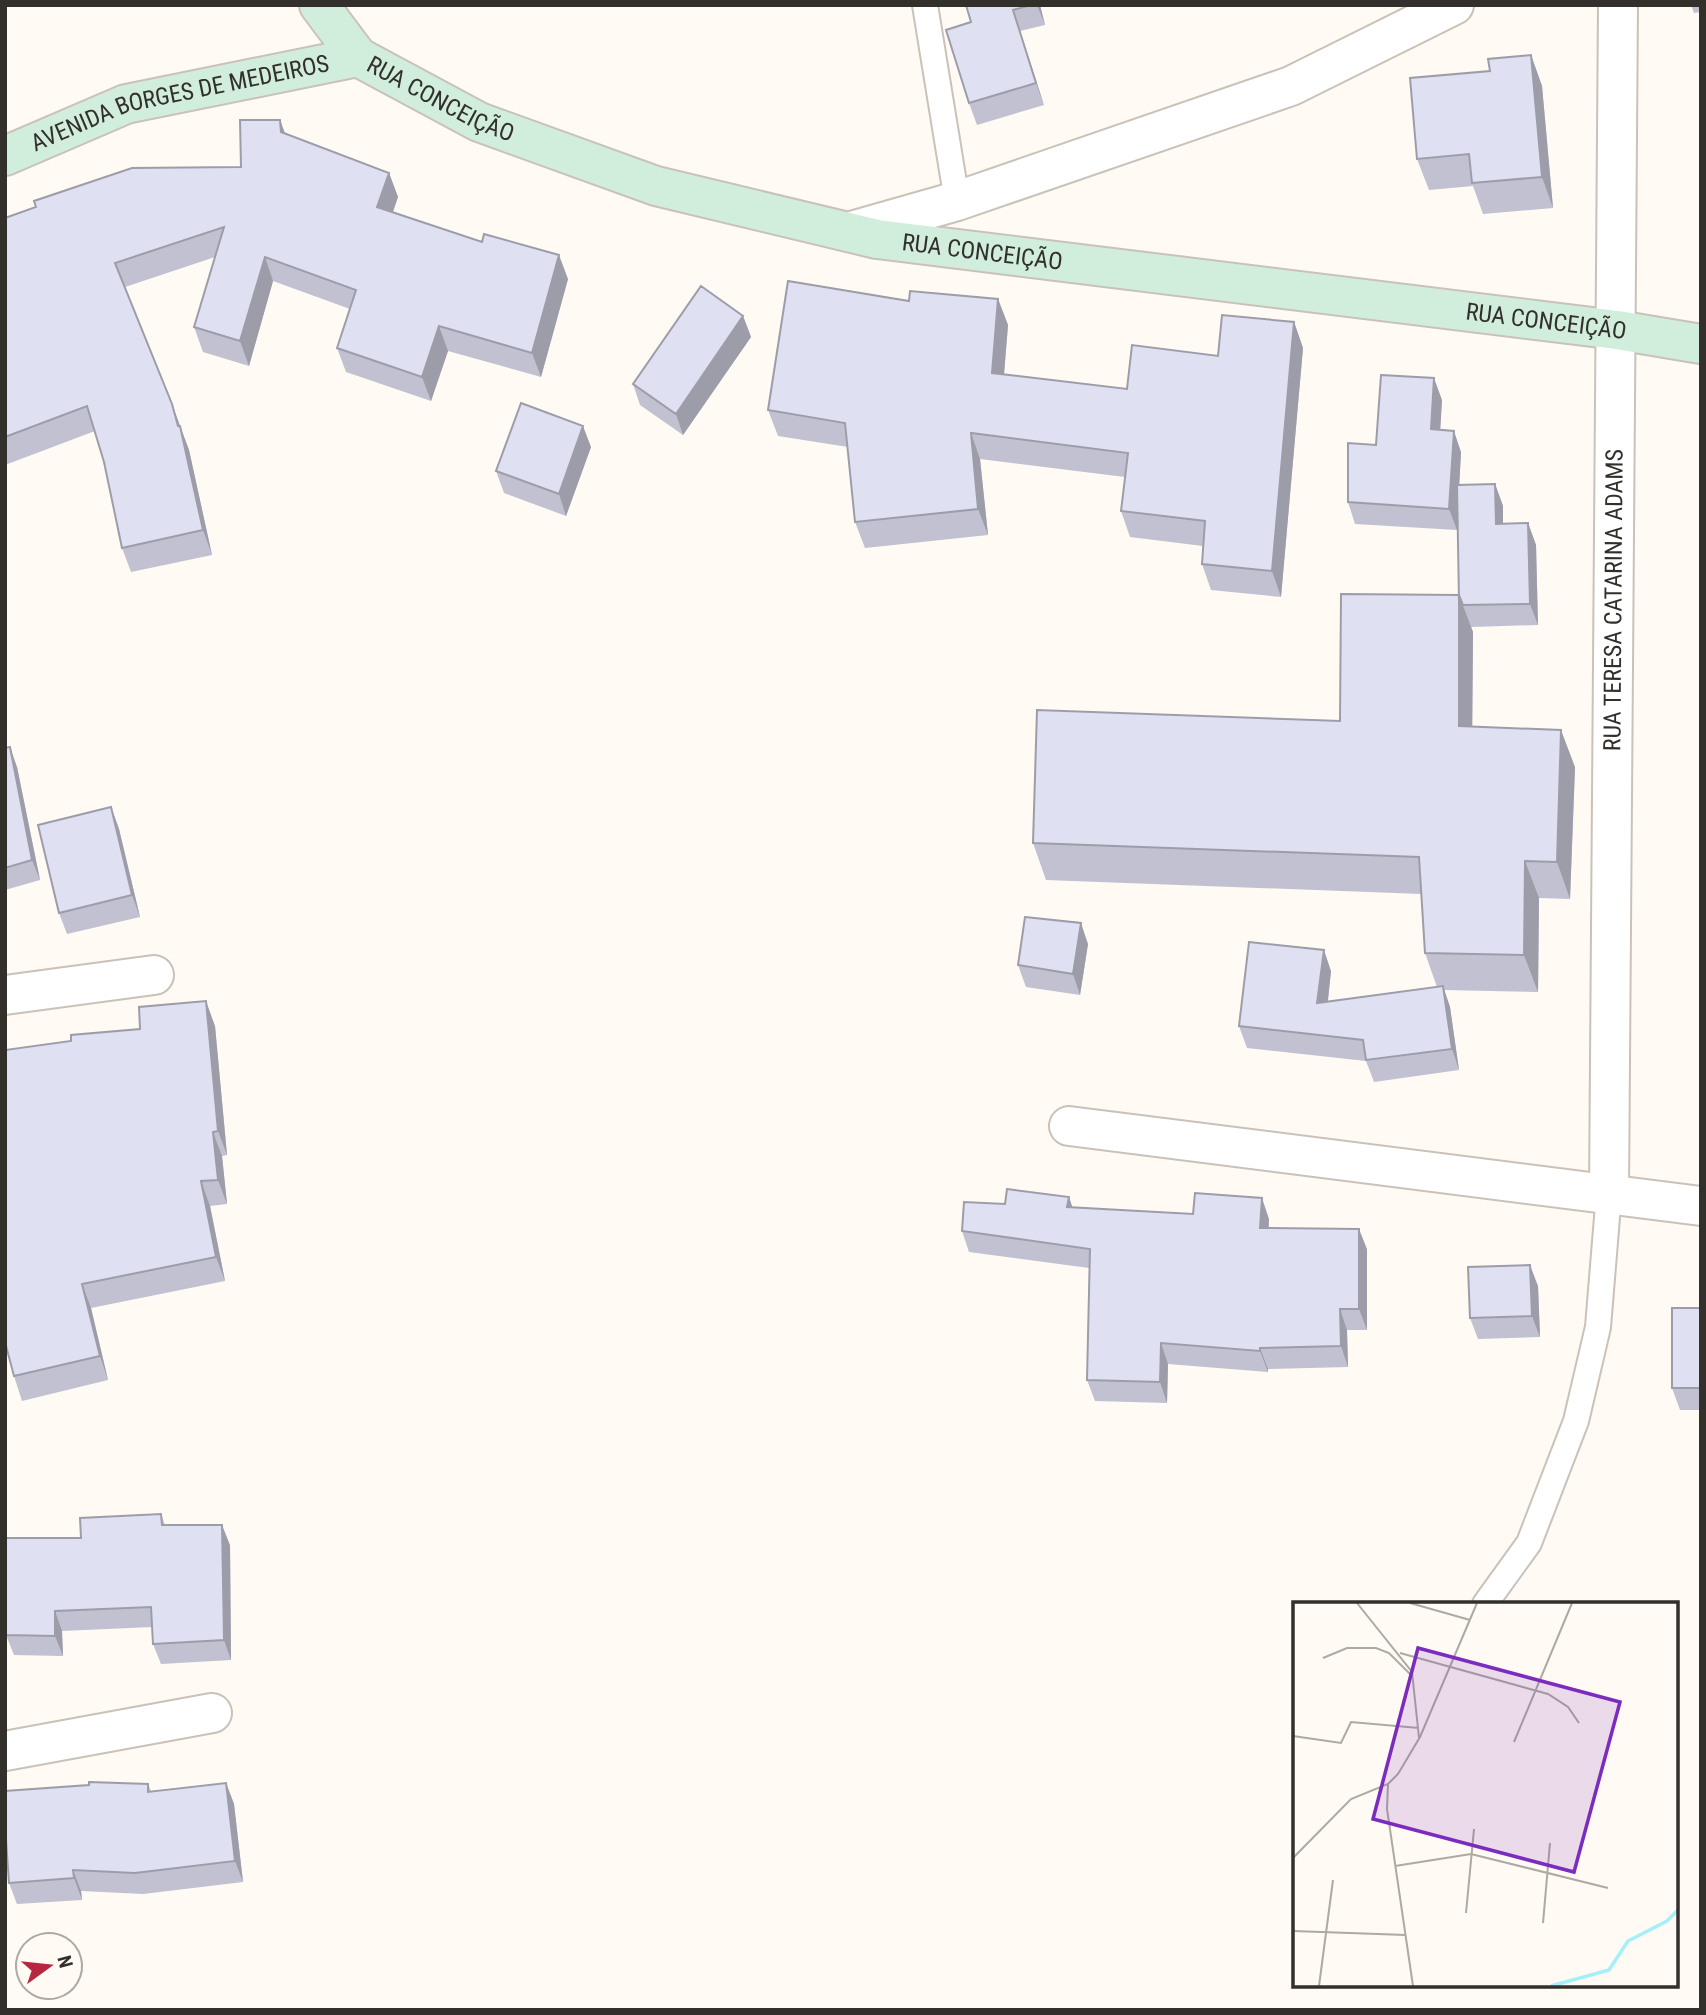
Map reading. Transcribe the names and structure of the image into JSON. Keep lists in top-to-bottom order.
{
  "streets": {
    "main road": ["RUA CONCEIÇÃO", "AVENIDA BORGES DE MEDEIROS"],
    "street": ["RUA TERESA CATARINA ADAMS"]
  },
  "crossings": [
    ["RUA CONCEIÇÃO", "AVENIDA BORGES DE MEDEIROS"],
    ["RUA CONCEIÇÃO", "RUA TERESA CATARINA ADAMS"]
  ],
  "north": "right"
}
